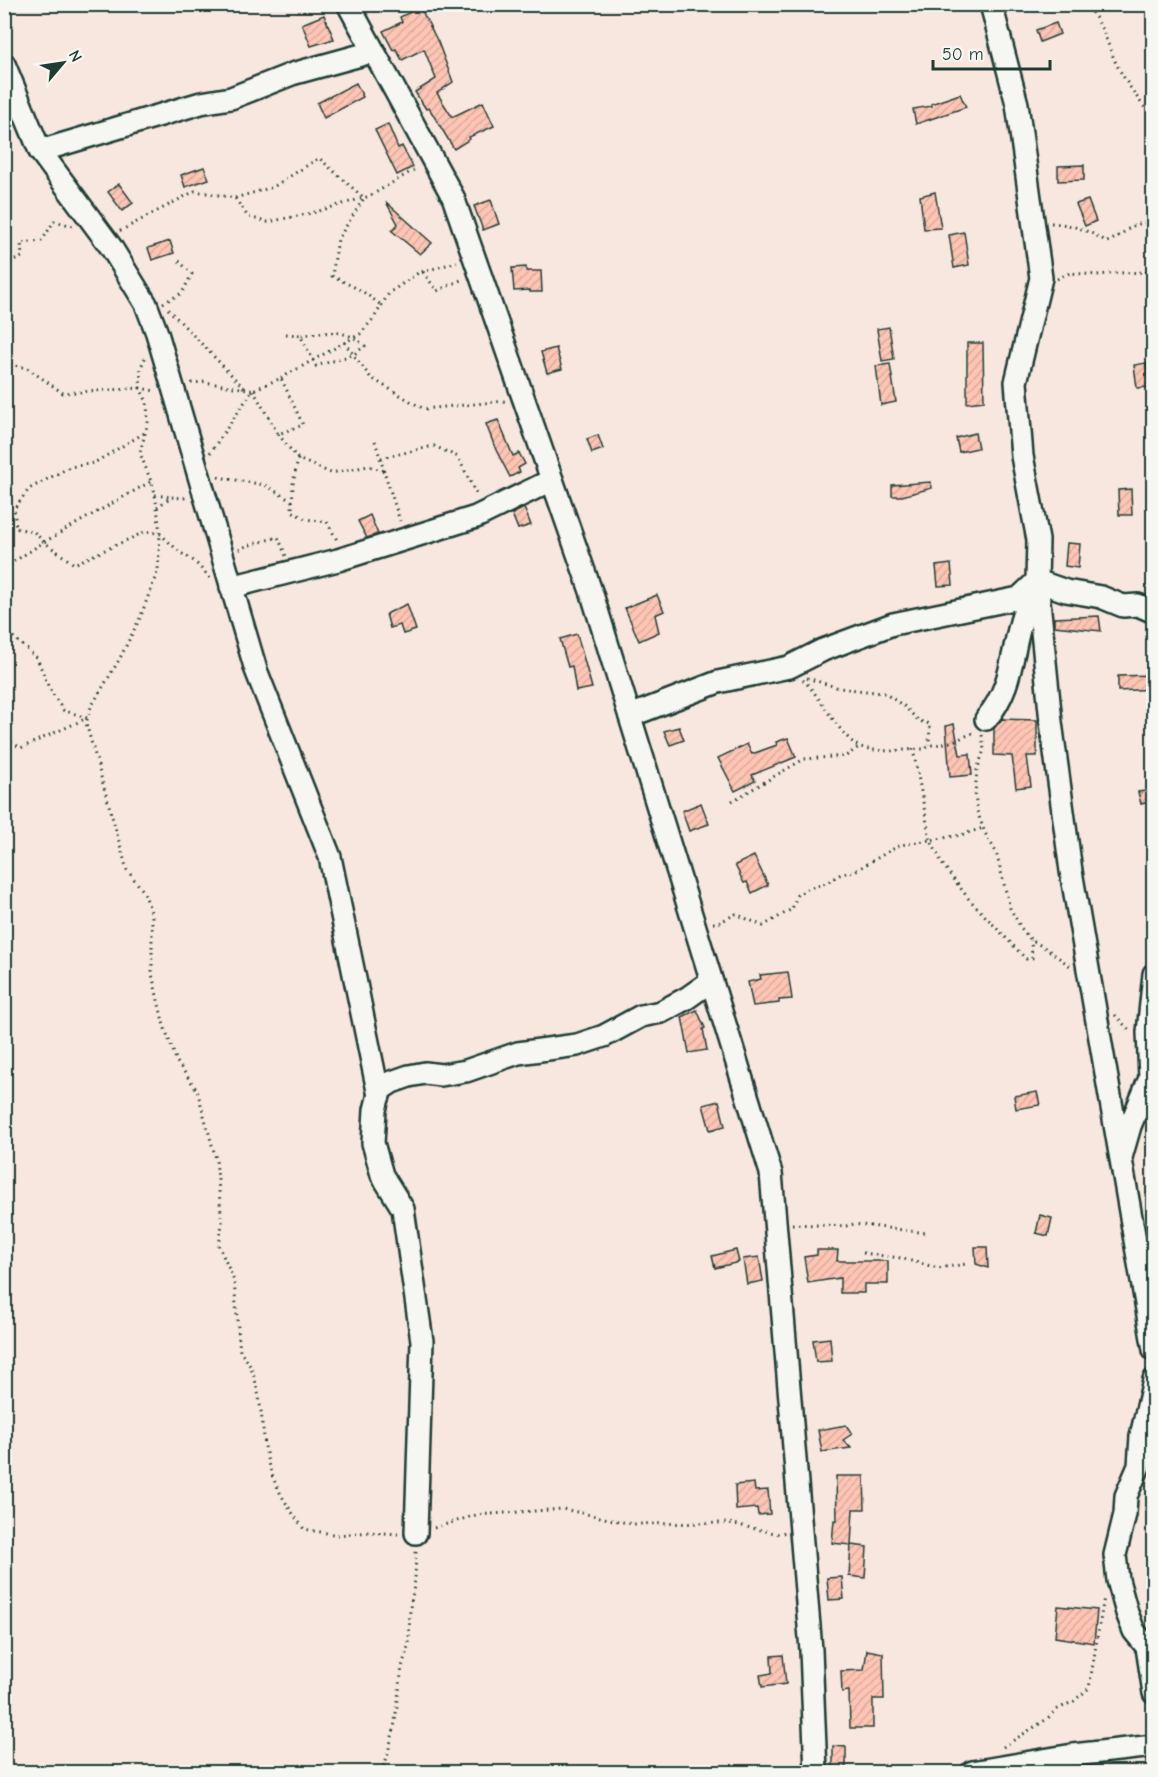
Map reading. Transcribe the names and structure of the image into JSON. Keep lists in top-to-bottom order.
{
  "scale_bar": "50 m",
  "north": "top right"
}
